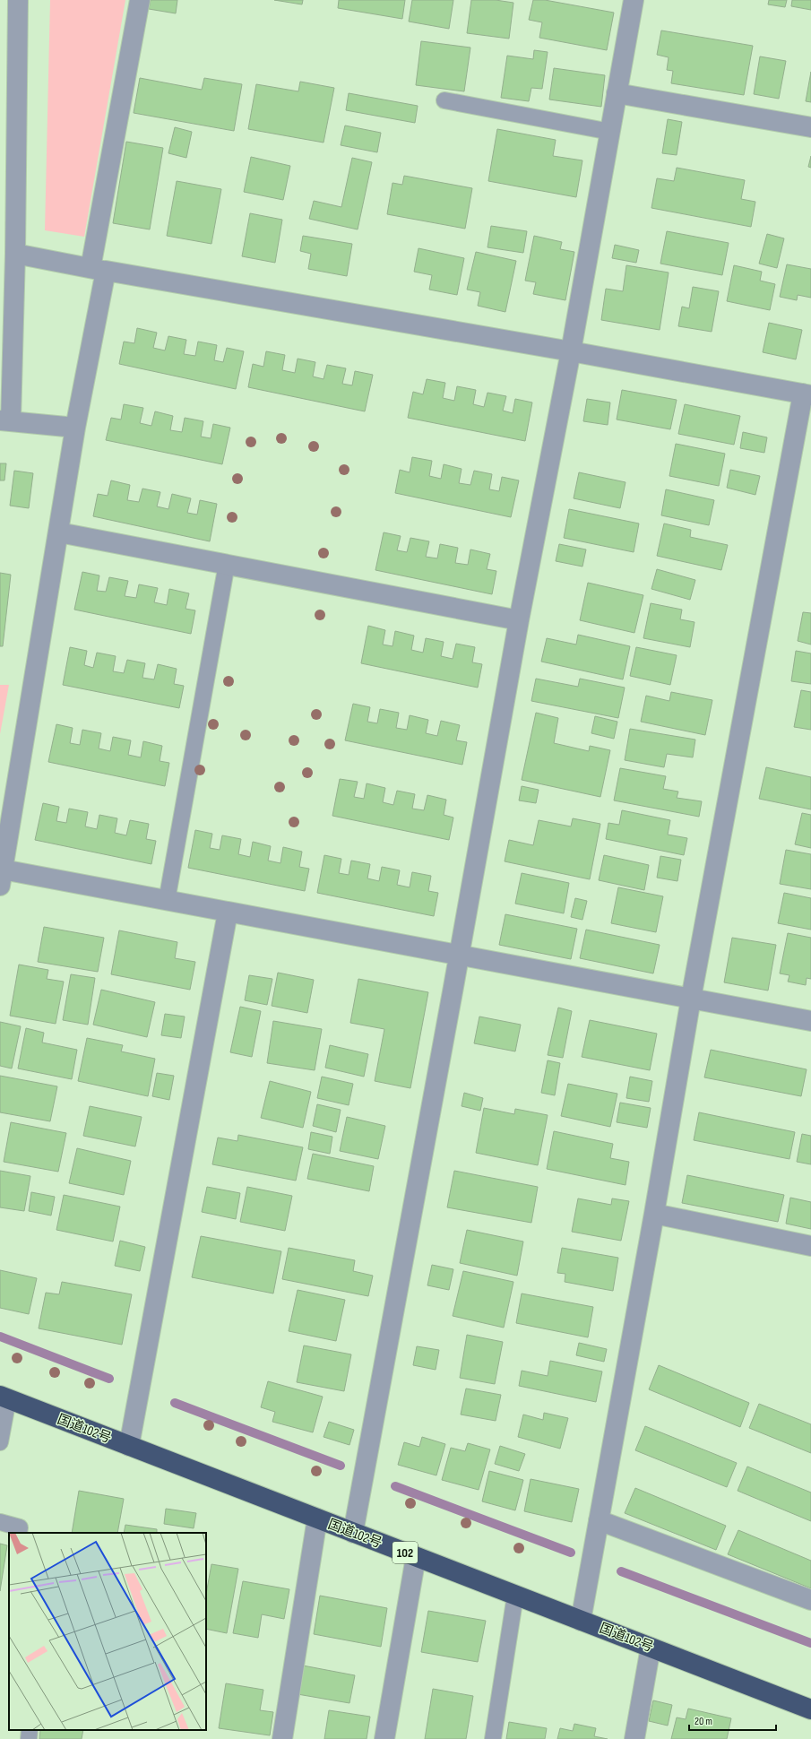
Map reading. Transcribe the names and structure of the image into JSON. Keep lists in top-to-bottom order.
{
  "streets": {
    "highway": ["国道102号", "102"]
  },
  "scale_bar": "20 m"
}
